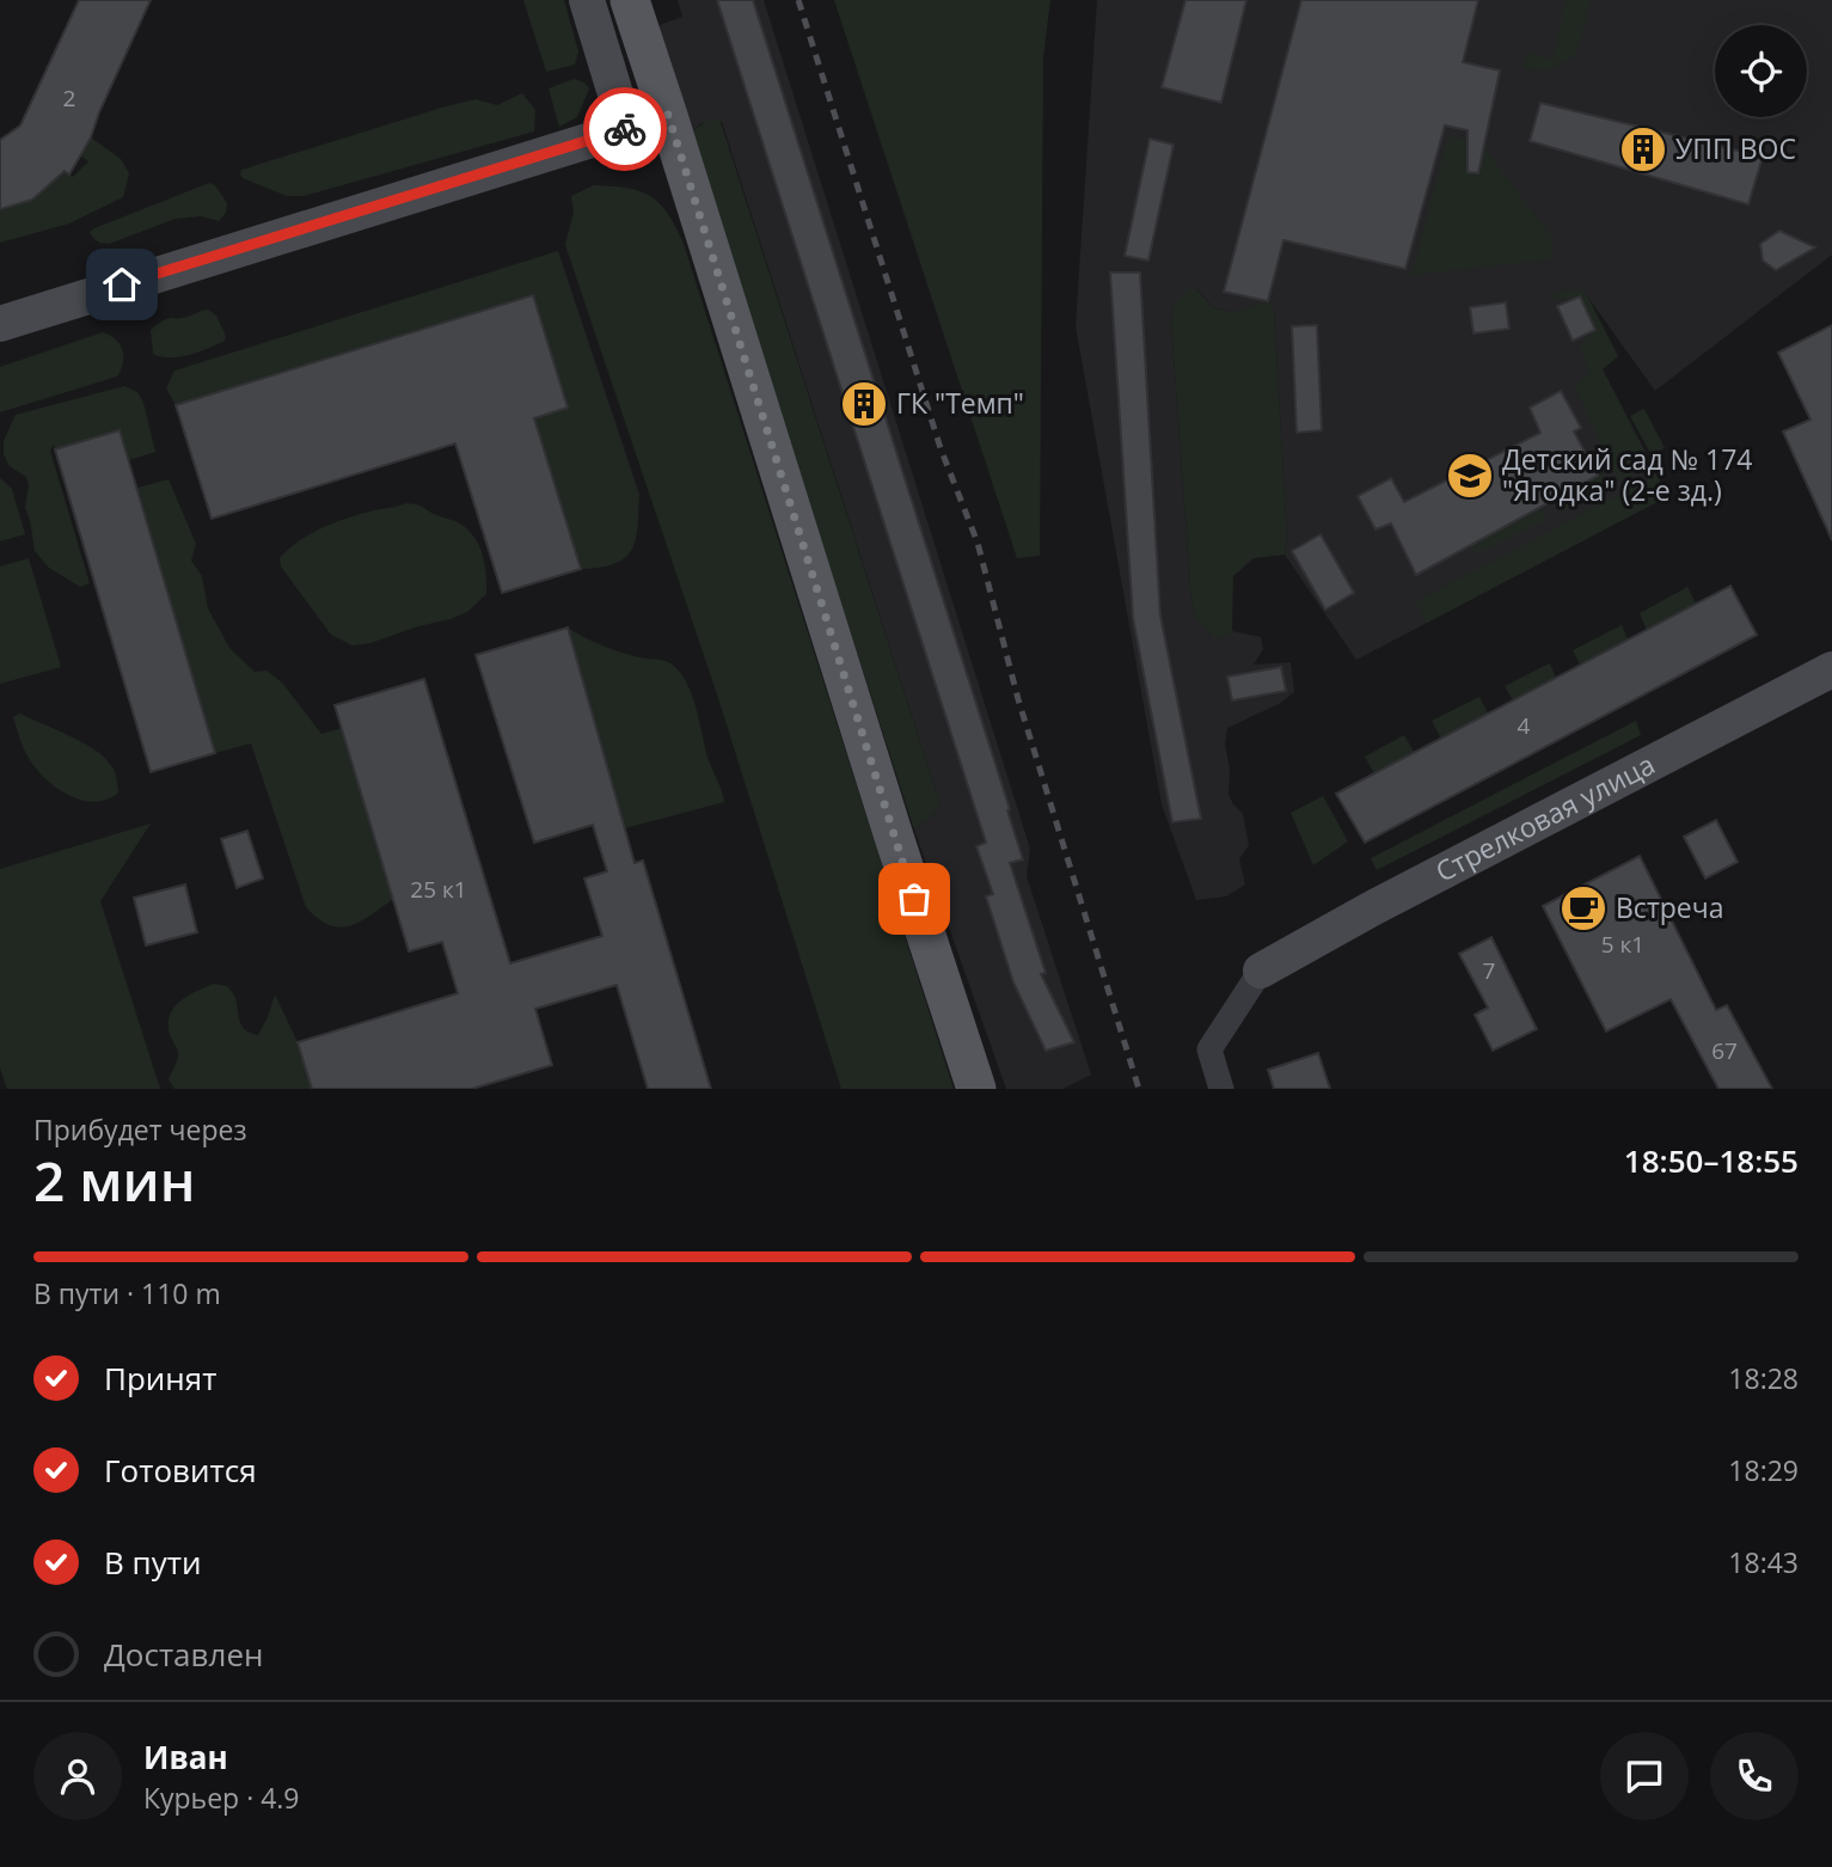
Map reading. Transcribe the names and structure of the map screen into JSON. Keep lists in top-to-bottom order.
{
  "streets": {
    "main road": ["Стрелковая улица"]
  },
  "places": {
    "building": ["УПП ВОС", "ГК \"Темп\""],
    "school or university": ["Детский сад № 174 \"Ягодка\" (2-е зд.)"],
    "cafe": ["Встреча"]
  },
  "house_numbers": [
    "2",
    "4",
    "25 к1",
    "5 к1",
    "7",
    "67"
  ],
  "page": {
    "heading": ["2 мин", "Прибудет через", "18:50–18:55"],
    "panel": ["Иван", "Курьер · 4.9"],
    "bar": "В пути · 110 m",
    "list": [
      ["Принят", "18:28"],
      ["Готовится", "18:29"],
      ["В пути", "18:43"],
      "Доставлен"
    ]
  }
}
